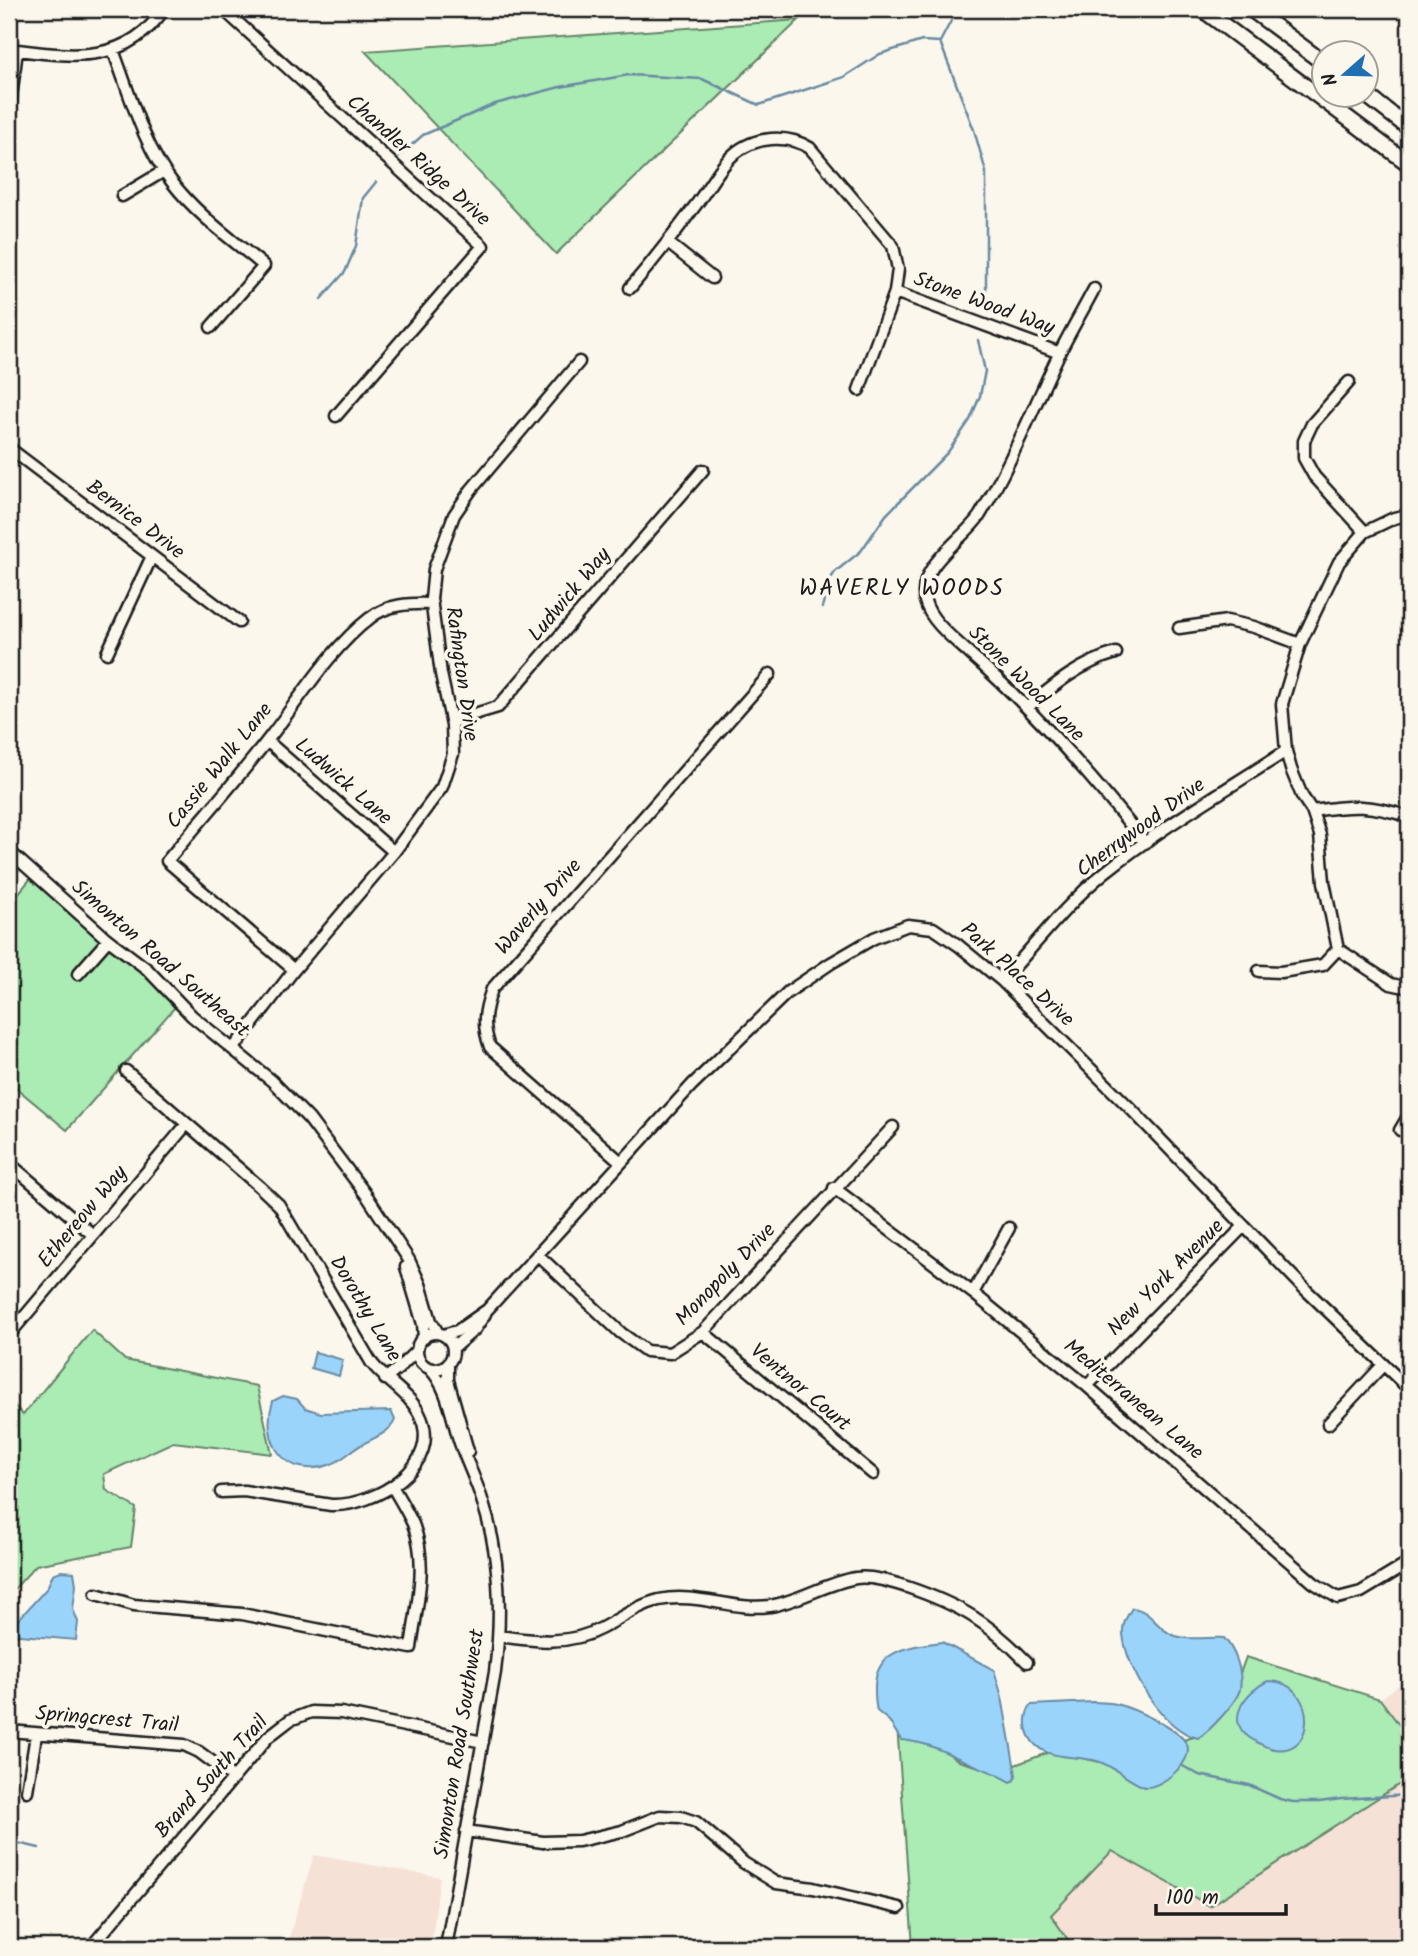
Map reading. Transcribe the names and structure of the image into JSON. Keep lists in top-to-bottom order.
{
  "streets": {
    "street": [
      "Chandler Ridge Drive",
      "Stone Wood Way",
      "Bernice Drive",
      "Ludwick Way",
      "Rafington Drive",
      "Stone Wood Lane",
      "Cassie Walk Lane",
      "Ludwick Lane",
      "Cherrywood Drive",
      "Waverly Drive",
      "Simonton Road Southeast",
      "Park Place Drive",
      "Ethereow Way",
      "Monopoly Drive",
      "New York Avenue",
      "Dorothy Lane",
      "Ventnor Court",
      "Mediterranean Lane",
      "Springcrest Trail",
      "Simonton Road Southwest",
      "Brand South Trail"
    ]
  },
  "crossings": [
    ["Stone Wood Way", "Stone Wood Lane"],
    ["Ludwick Way", "Rafington Drive"],
    ["Rafington Drive", "Cassie Walk Lane"],
    ["Rafington Drive", "Ludwick Lane"],
    ["Rafington Drive", "Simonton Road Southeast"],
    ["Stone Wood Lane", "Cherrywood Drive"],
    ["Cassie Walk Lane", "Ludwick Lane"],
    ["Cherrywood Drive", "Park Place Drive"],
    ["Waverly Drive", "Park Place Drive"],
    ["Park Place Drive", "Monopoly Drive"],
    ["Park Place Drive", "New York Avenue"],
    ["Park Place Drive", "Simonton Road Southwest"],
    ["Ethereow Way", "Dorothy Lane"],
    ["Monopoly Drive", "Ventnor Court"],
    ["Monopoly Drive", "Mediterranean Lane"],
    ["New York Avenue", "Mediterranean Lane"],
    ["Springcrest Trail", "Brand South Trail"],
    ["Simonton Road Southwest", "Brand South Trail"]
  ],
  "districts": ["WAVERLY WOODS"],
  "scale_bar": "100 m",
  "north": "left"
}
